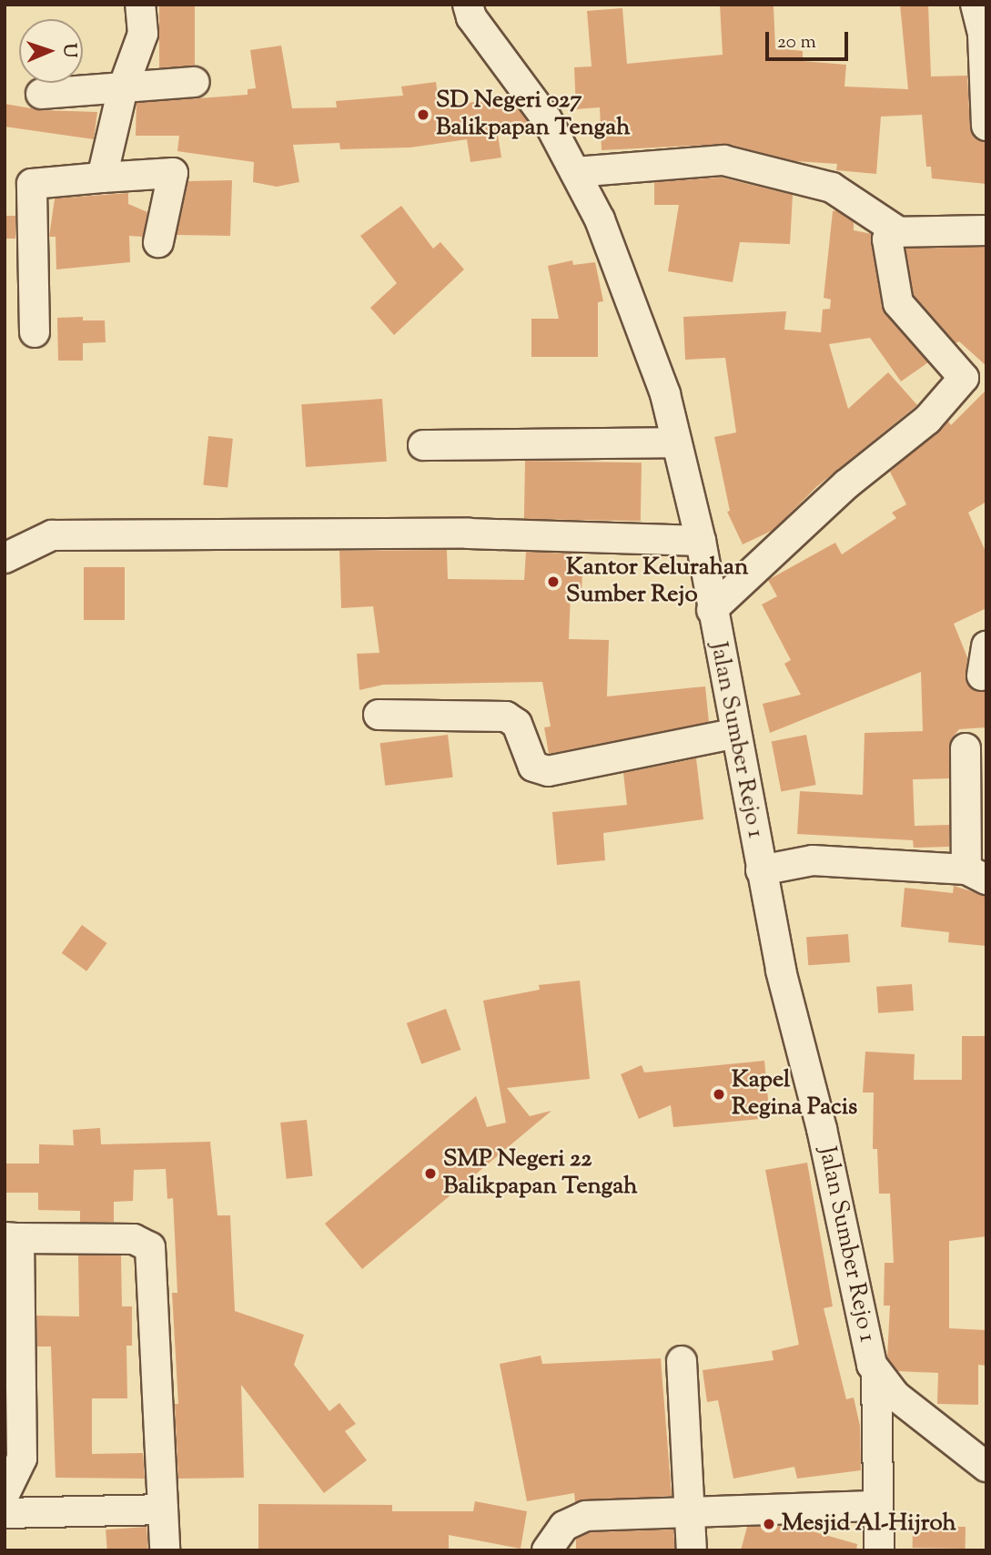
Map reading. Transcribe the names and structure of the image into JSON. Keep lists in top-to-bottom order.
{
  "streets": {
    "street": ["Jalan Sumber Rejo 1"]
  },
  "places": [
    "SD Negeri 027 Balikpapan Tengah",
    "Kantor Kelurahan Sumber Rejo",
    "Kapel Regina Pacis",
    "SMP Negeri 22 Balikpapan Tengah",
    "Mesjid Al-Hijroh"
  ],
  "scale_bar": "20 m",
  "north": "right"
}
